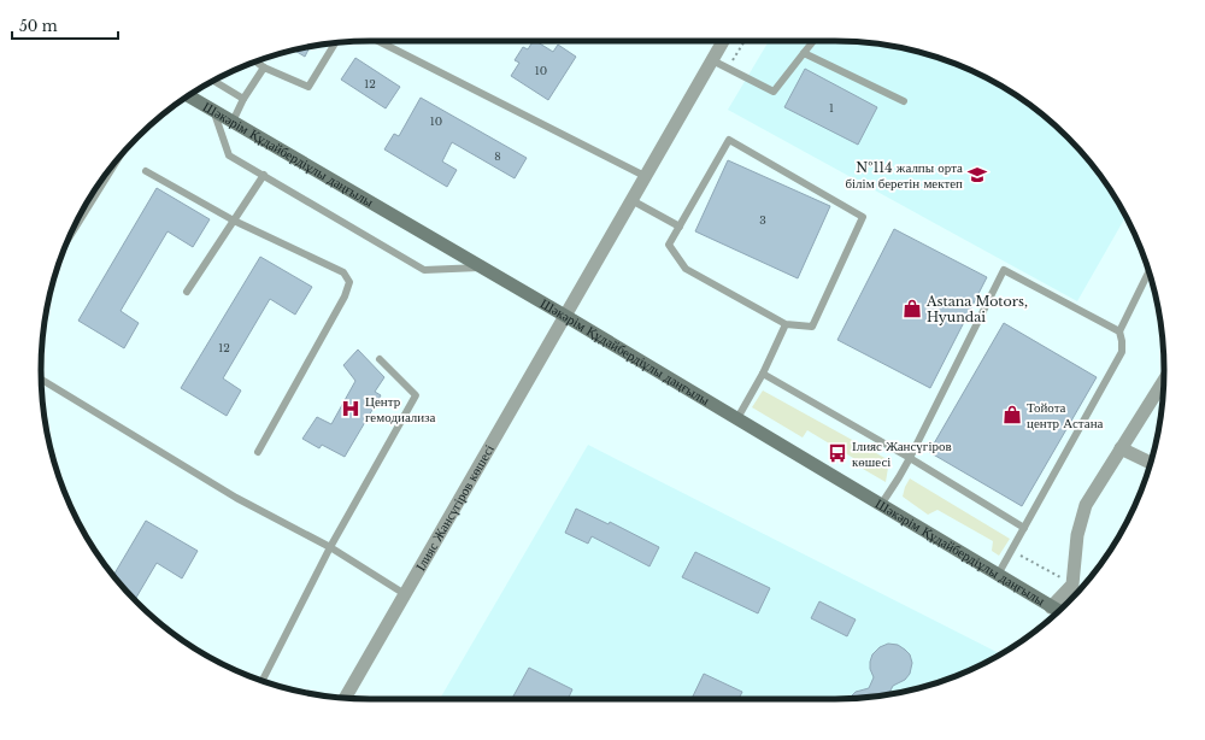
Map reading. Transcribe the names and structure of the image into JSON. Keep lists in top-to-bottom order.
{
  "streets": {
    "main road": ["Шәкәрім Құдайбердіұлы даңғылы"],
    "street": ["Ілияс Жансүгіров көшесі"]
  },
  "crossings": [
    ["Шәкәрім Құдайбердіұлы даңғылы", "Ілияс Жансүгіров көшесі"]
  ],
  "places": {
    "school or university": ["№114 жалпы орта білім беретін мектеп"],
    "shop": ["Astana Motors, Hyundai", "Тойота центр Астана"],
    "hospital": ["Центр гемодиализа"],
    "bus stop": ["Ілияс Жансүгіров көшесі"]
  },
  "house_numbers": [
    "10",
    "12",
    "1",
    "10",
    "8",
    "3",
    "12"
  ],
  "scale_bar": "50 m"
}
